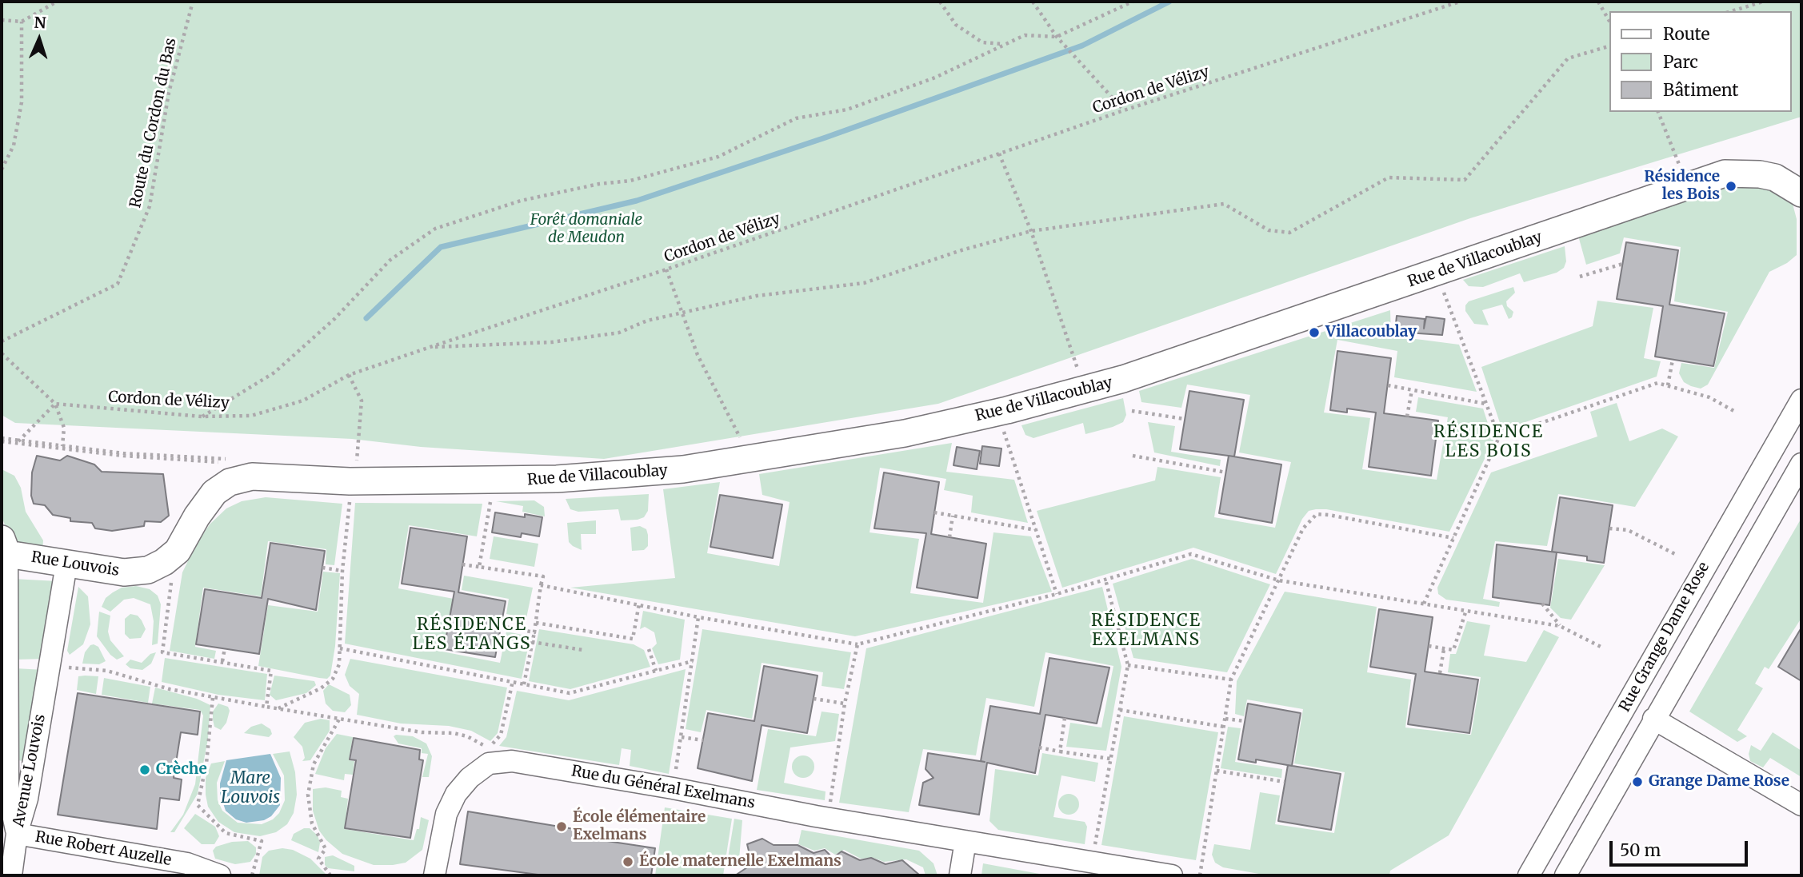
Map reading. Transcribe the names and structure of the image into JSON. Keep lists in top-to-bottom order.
{
  "streets": {
    "street": [
      "Rue de Villacoublay",
      "Rue Louvois",
      "Rue Grange Dame Rose",
      "Avenue Louvois",
      "Rue du Général Exelmans",
      "Rue Robert Auzelle"
    ],
    "path": ["Cordon de Vélizy", "Route du Cordon du Bas"]
  },
  "crossings": [
    ["Rue de Villacoublay", "Rue Louvois"],
    ["Rue Louvois", "Avenue Louvois"],
    ["Avenue Louvois", "Rue Robert Auzelle"]
  ],
  "districts": ["RÉSIDENCE LES BOIS", "RÉSIDENCE EXELMANS", "RÉSIDENCE LES ÉTANGS"],
  "water": ["Mare Louvois"],
  "parks": ["Forêt domaniale de Meudon"],
  "places": [
    "Résidence les Bois",
    "Villacoublay",
    "Crèche",
    "Grange Dame Rose",
    "École élémentaire Exelmans",
    "École maternelle Exelmans"
  ],
  "legend": ["Route", "Parc", "Bâtiment"],
  "scale_bar": "50 m",
  "north": "top"
}
